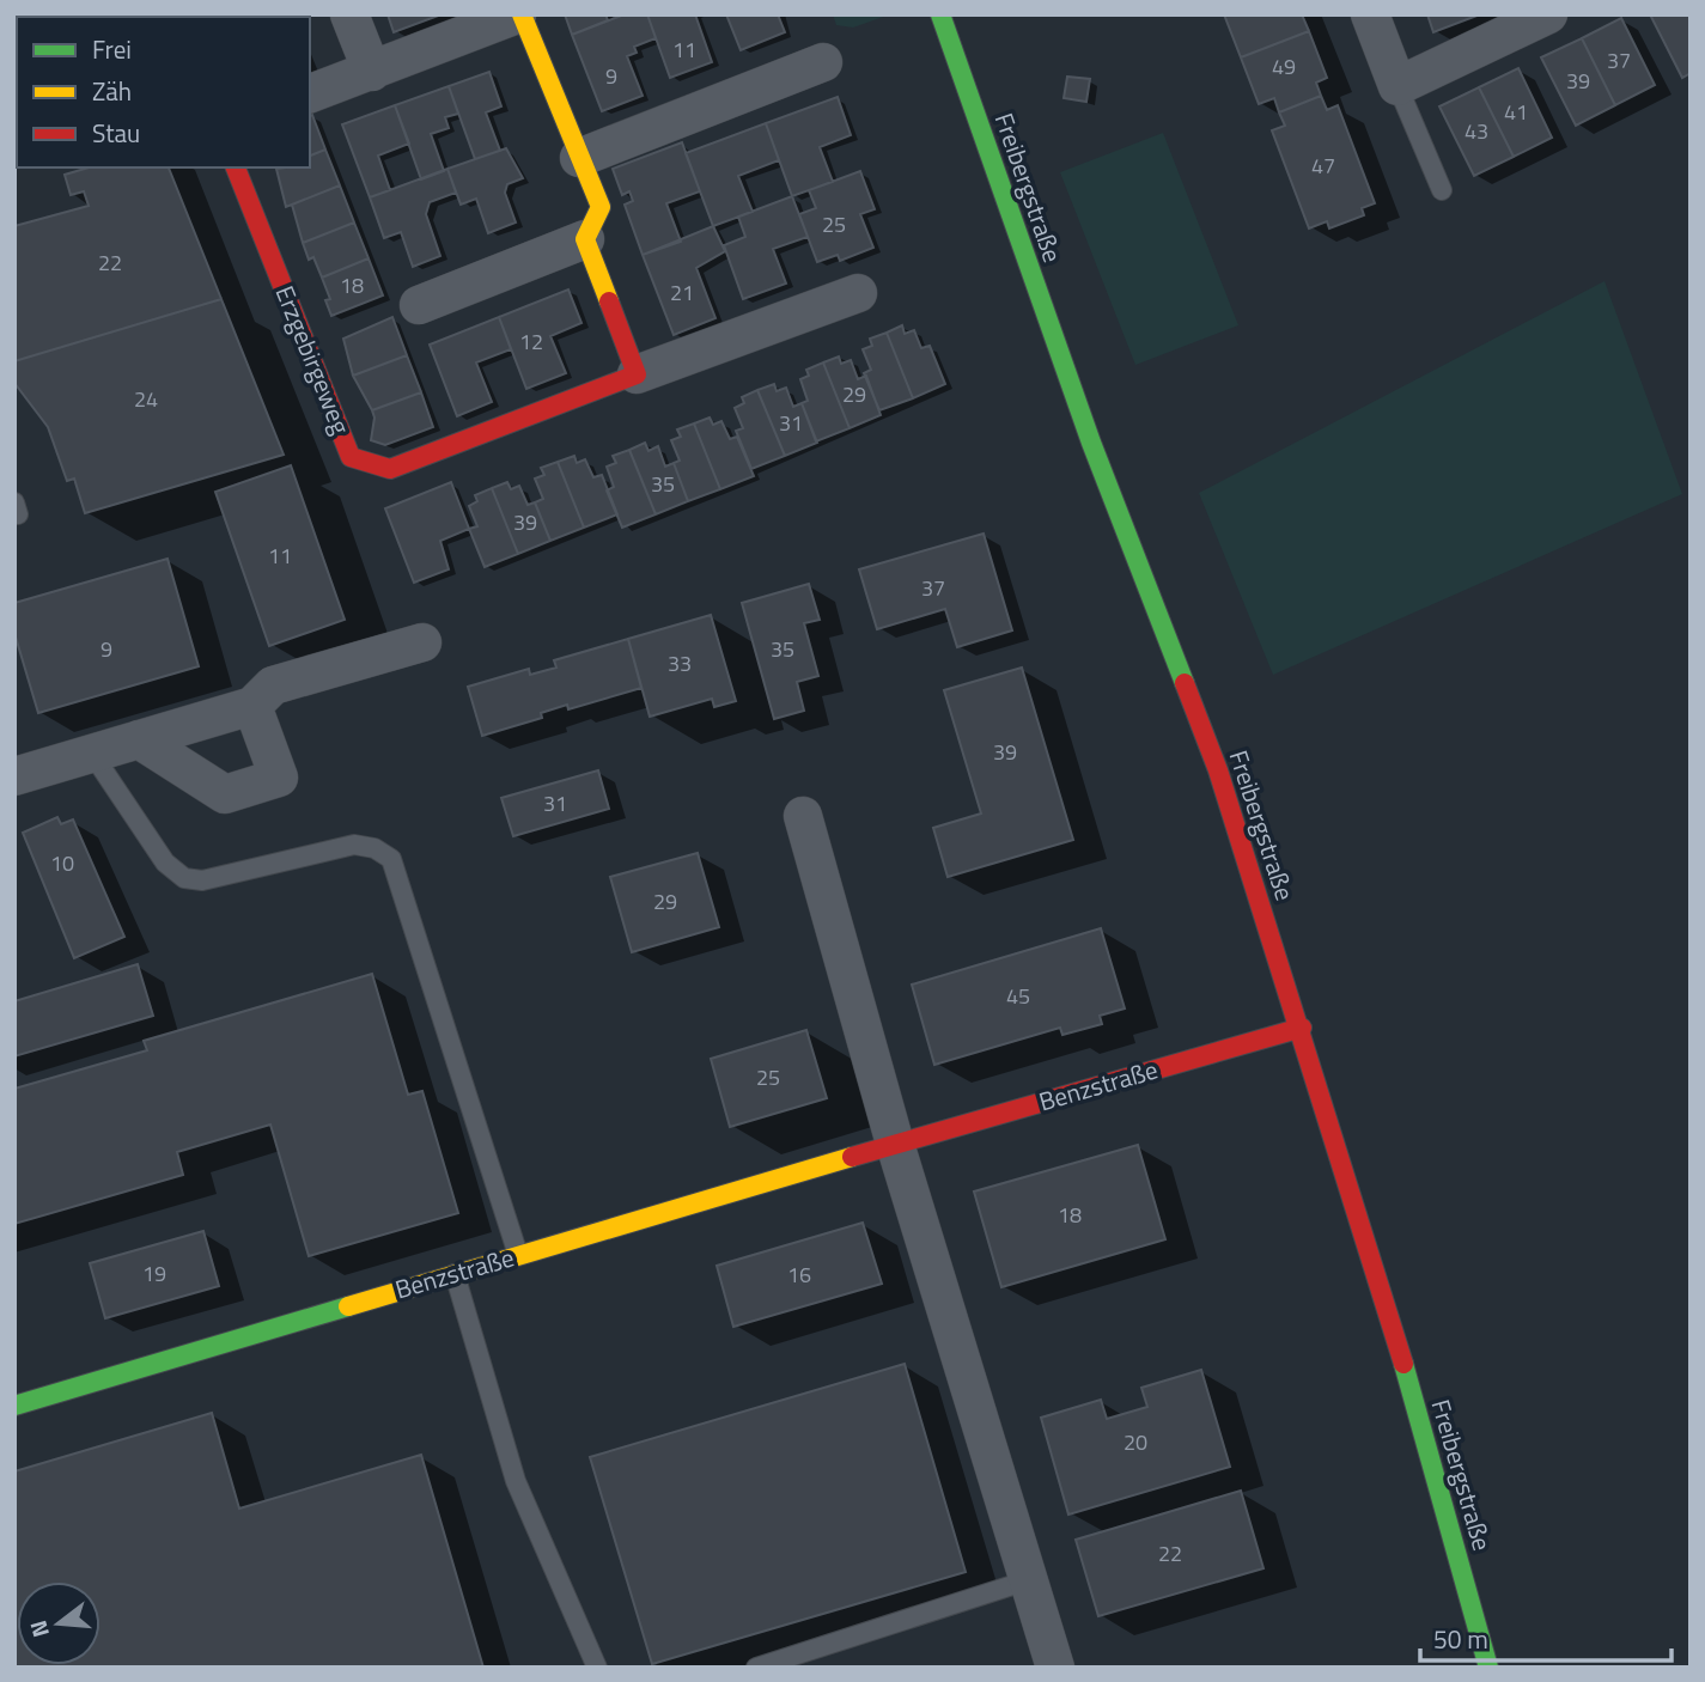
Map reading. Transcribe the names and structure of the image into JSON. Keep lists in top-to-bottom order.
{
  "streets": {
    "street": ["Freibergstraße", "Erzgebirgeweg", "Benzstraße"]
  },
  "crossings": [
    ["Freibergstraße", "Benzstraße"]
  ],
  "house_numbers": [
    "11",
    "37",
    "49",
    "9",
    "39",
    "41",
    "43",
    "47",
    "25",
    "22",
    "18",
    "21",
    "12",
    "29",
    "24",
    "31",
    "35",
    "39",
    "11",
    "37",
    "9",
    "35",
    "33",
    "39",
    "31",
    "10",
    "29",
    "45",
    "25",
    "18",
    "19",
    "16",
    "20",
    "22"
  ],
  "legend": ["Frei", "Zäh", "Stau"],
  "scale_bar": "50 m",
  "north": "left"
}
